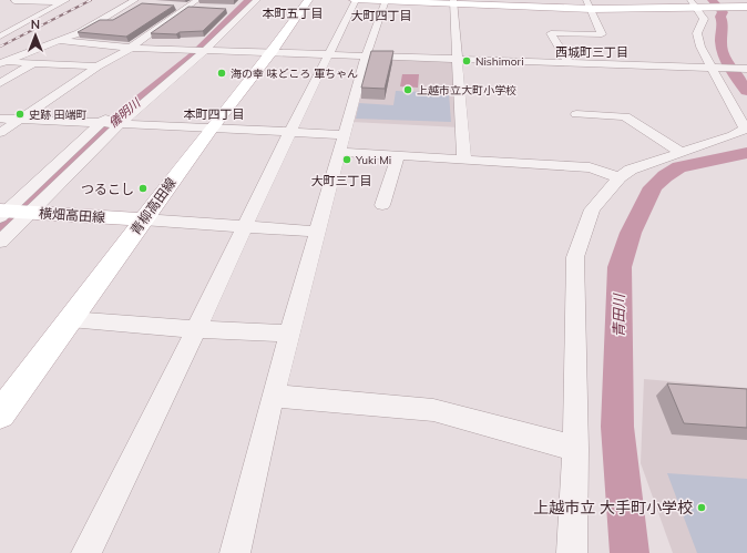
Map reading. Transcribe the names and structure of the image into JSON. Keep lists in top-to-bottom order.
{
  "streets": {
    "main road": ["青柳高田線", "横畑高田線"]
  },
  "crossings": [
    ["青柳高田線", "横畑高田線"]
  ],
  "districts": [
    "本町五丁目",
    "大町四丁目",
    "西城町三丁目",
    "本町四丁目",
    "大町三丁目"
  ],
  "water": ["儀明川", "青田川"],
  "places": [
    "Nishimori",
    "海の幸 味どころ 軍ちゃん",
    "上越市立大町小学校",
    "史跡 田端町",
    "Yuki Mi",
    "つるこし",
    "上越市立 大手町小学校"
  ],
  "north": "top"
}
